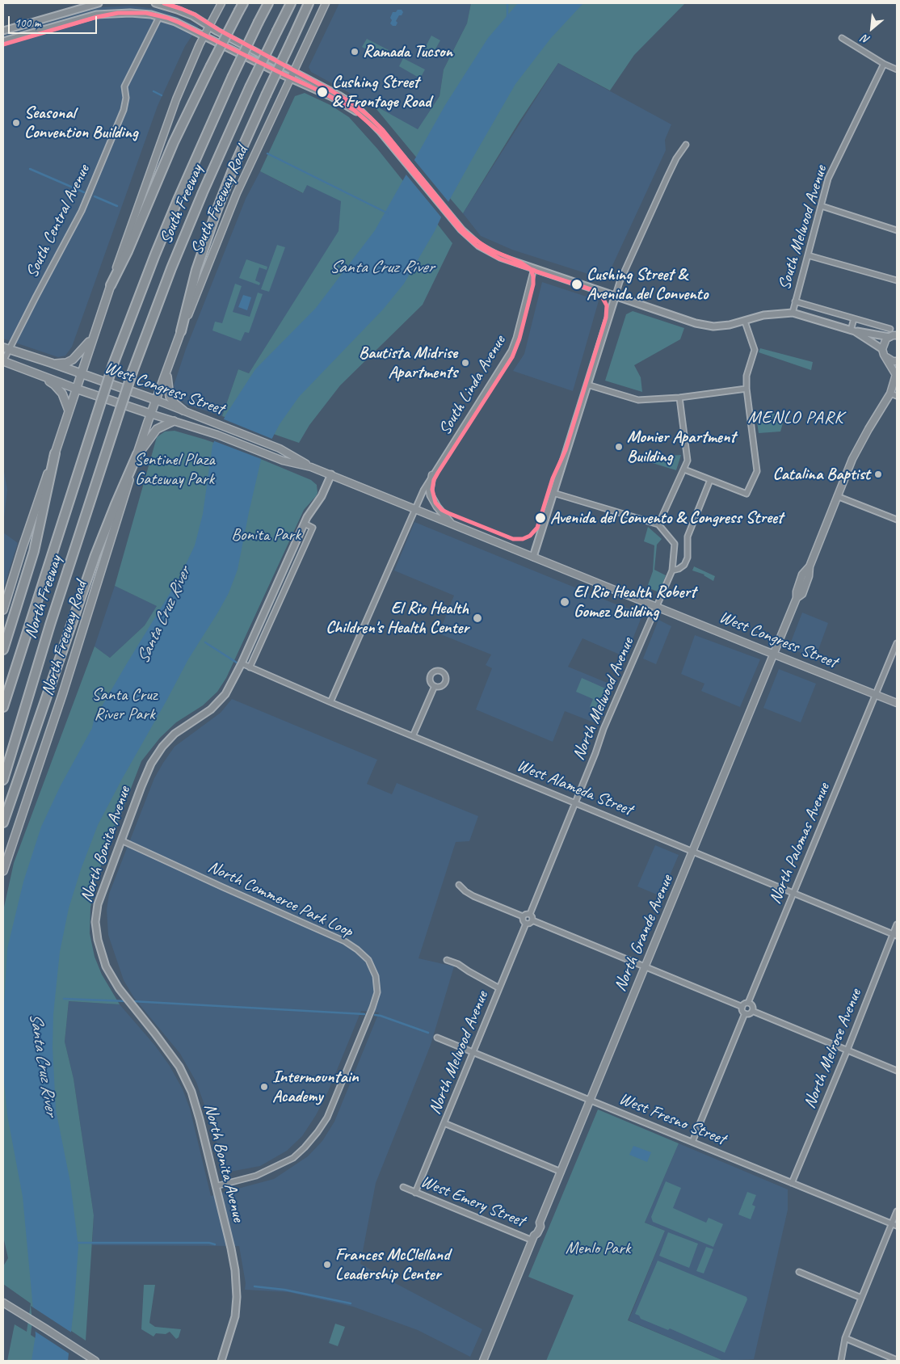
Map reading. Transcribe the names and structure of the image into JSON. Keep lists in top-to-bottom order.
{
  "streets": {
    "highway": ["South Freeway", "North Freeway"],
    "main road": [
      "South Freeway Road",
      "West Congress Street",
      "North Freeway Road",
      "North Grande Avenue"
    ],
    "street": [
      "South Central Avenue",
      "South Melwood Avenue",
      "South Linda Avenue",
      "North Melwood Avenue",
      "West Alameda Street",
      "North Palomas Avenue",
      "North Bonita Avenue",
      "North Commerce Park Loop",
      "North Melrose Avenue",
      "West Fresno Street",
      "West Emery Street"
    ]
  },
  "crossings": [
    ["South Freeway Road", "West Congress Street"],
    ["South Freeway Road", "North Freeway Road"],
    ["South Freeway", "North Freeway"],
    ["South Central Avenue", "West Congress Street"],
    ["South Linda Avenue", "West Congress Street"],
    ["South Linda Avenue", "West Alameda Street"],
    ["West Congress Street", "North Freeway Road"],
    ["West Congress Street", "North Melwood Avenue"],
    ["West Congress Street", "North Palomas Avenue"],
    ["West Congress Street", "North Bonita Avenue"],
    ["West Congress Street", "North Grande Avenue"],
    ["North Melwood Avenue", "West Alameda Street"],
    ["North Melwood Avenue", "West Fresno Street"],
    ["North Melwood Avenue", "West Emery Street"],
    ["West Alameda Street", "North Palomas Avenue"],
    ["West Alameda Street", "North Bonita Avenue"],
    ["West Alameda Street", "North Grande Avenue"],
    ["West Alameda Street", "North Melrose Avenue"],
    ["North Bonita Avenue", "North Commerce Park Loop"],
    ["North Grande Avenue", "West Fresno Street"],
    ["North Grande Avenue", "West Emery Street"],
    ["North Melrose Avenue", "West Fresno Street"]
  ],
  "districts": ["MENLO PARK"],
  "water": ["Santa Cruz River"],
  "parks": [
    "Sentinel Plaza Gateway Park",
    "Bonita Park",
    "Santa Cruz River Park",
    "Menlo Park"
  ],
  "places": [
    "Ramada Tucson",
    "Cushing Street & Frontage Road",
    "Seasonal Convention Building",
    "Cushing Street & Avenida del Convento",
    "Bautista Midrise Apartments",
    "Monier Apartment Building",
    "Catalina Baptist",
    "Avenida del Convento & Congress Street",
    "El Rio Health Robert Gomez Building",
    "El Rio Health Children's Health Center",
    "Intermountain Academy",
    "Frances McClelland Leadership Center"
  ],
  "scale_bar": "100 m",
  "north": "bottom left"
}
